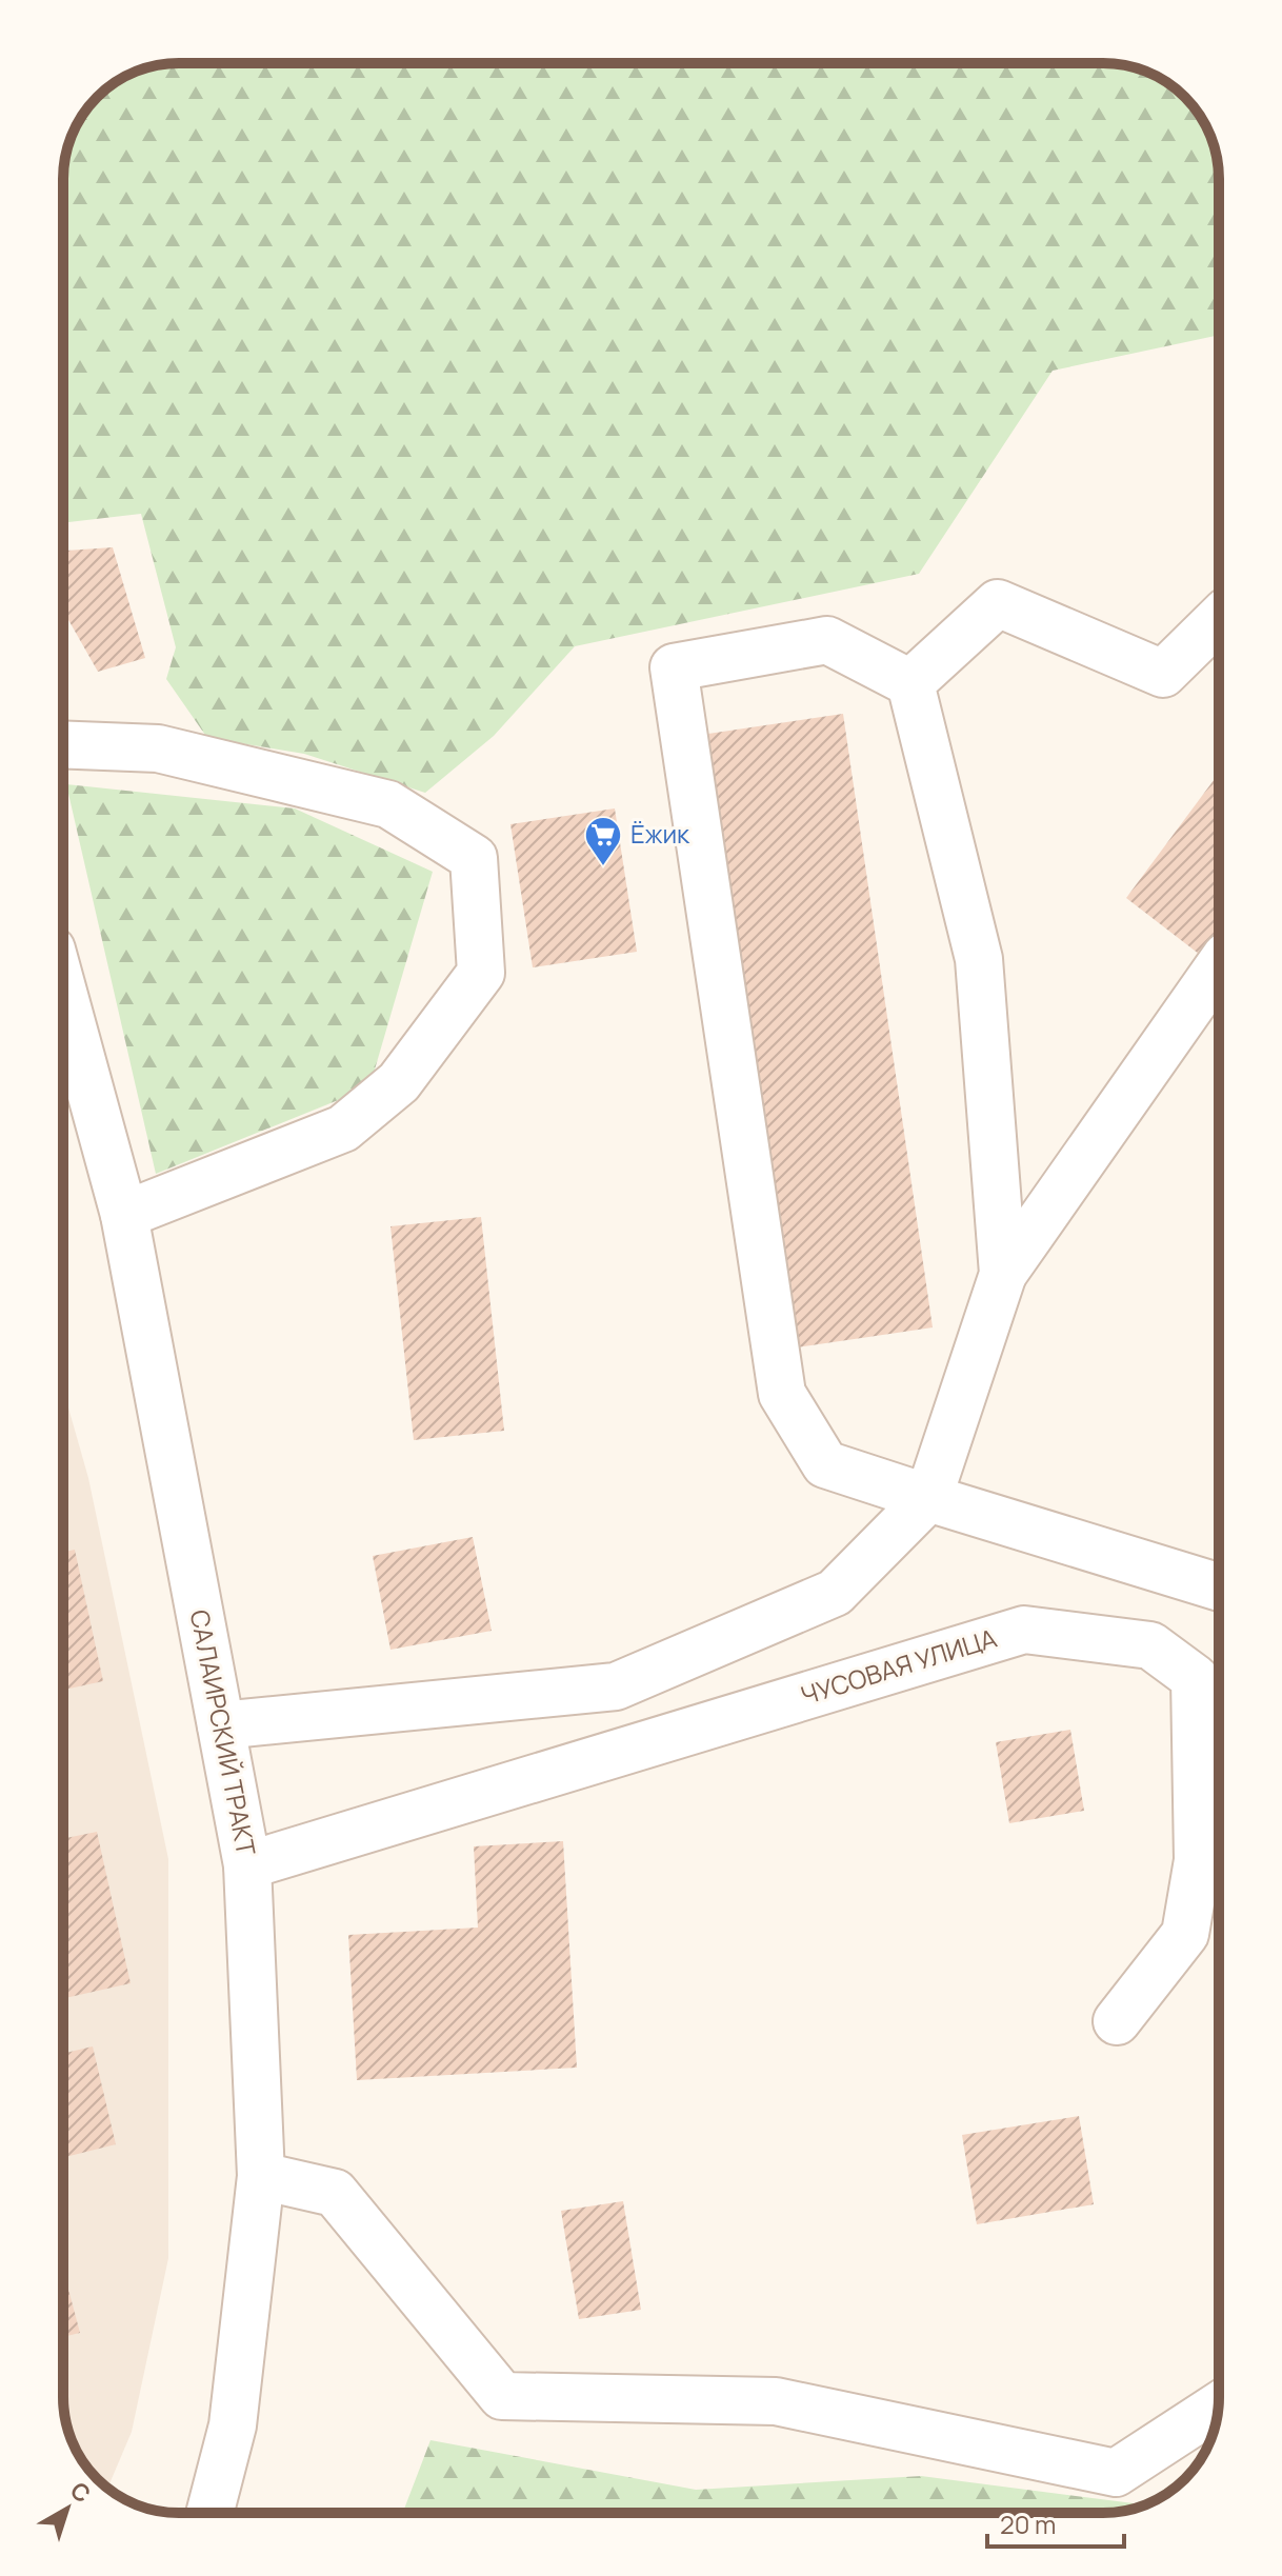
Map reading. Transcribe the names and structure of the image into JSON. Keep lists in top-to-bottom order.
{
  "streets": {
    "street": ["ЧУСОВАЯ УЛИЦА", "САЛАИРСКИЙ ТРАКТ"]
  },
  "crossings": [
    ["ЧУСОВАЯ УЛИЦА", "САЛАИРСКИЙ ТРАКТ"]
  ],
  "places": {
    "supermarket": ["Ёжик"]
  },
  "scale_bar": "20 m",
  "north": "top right"
}
